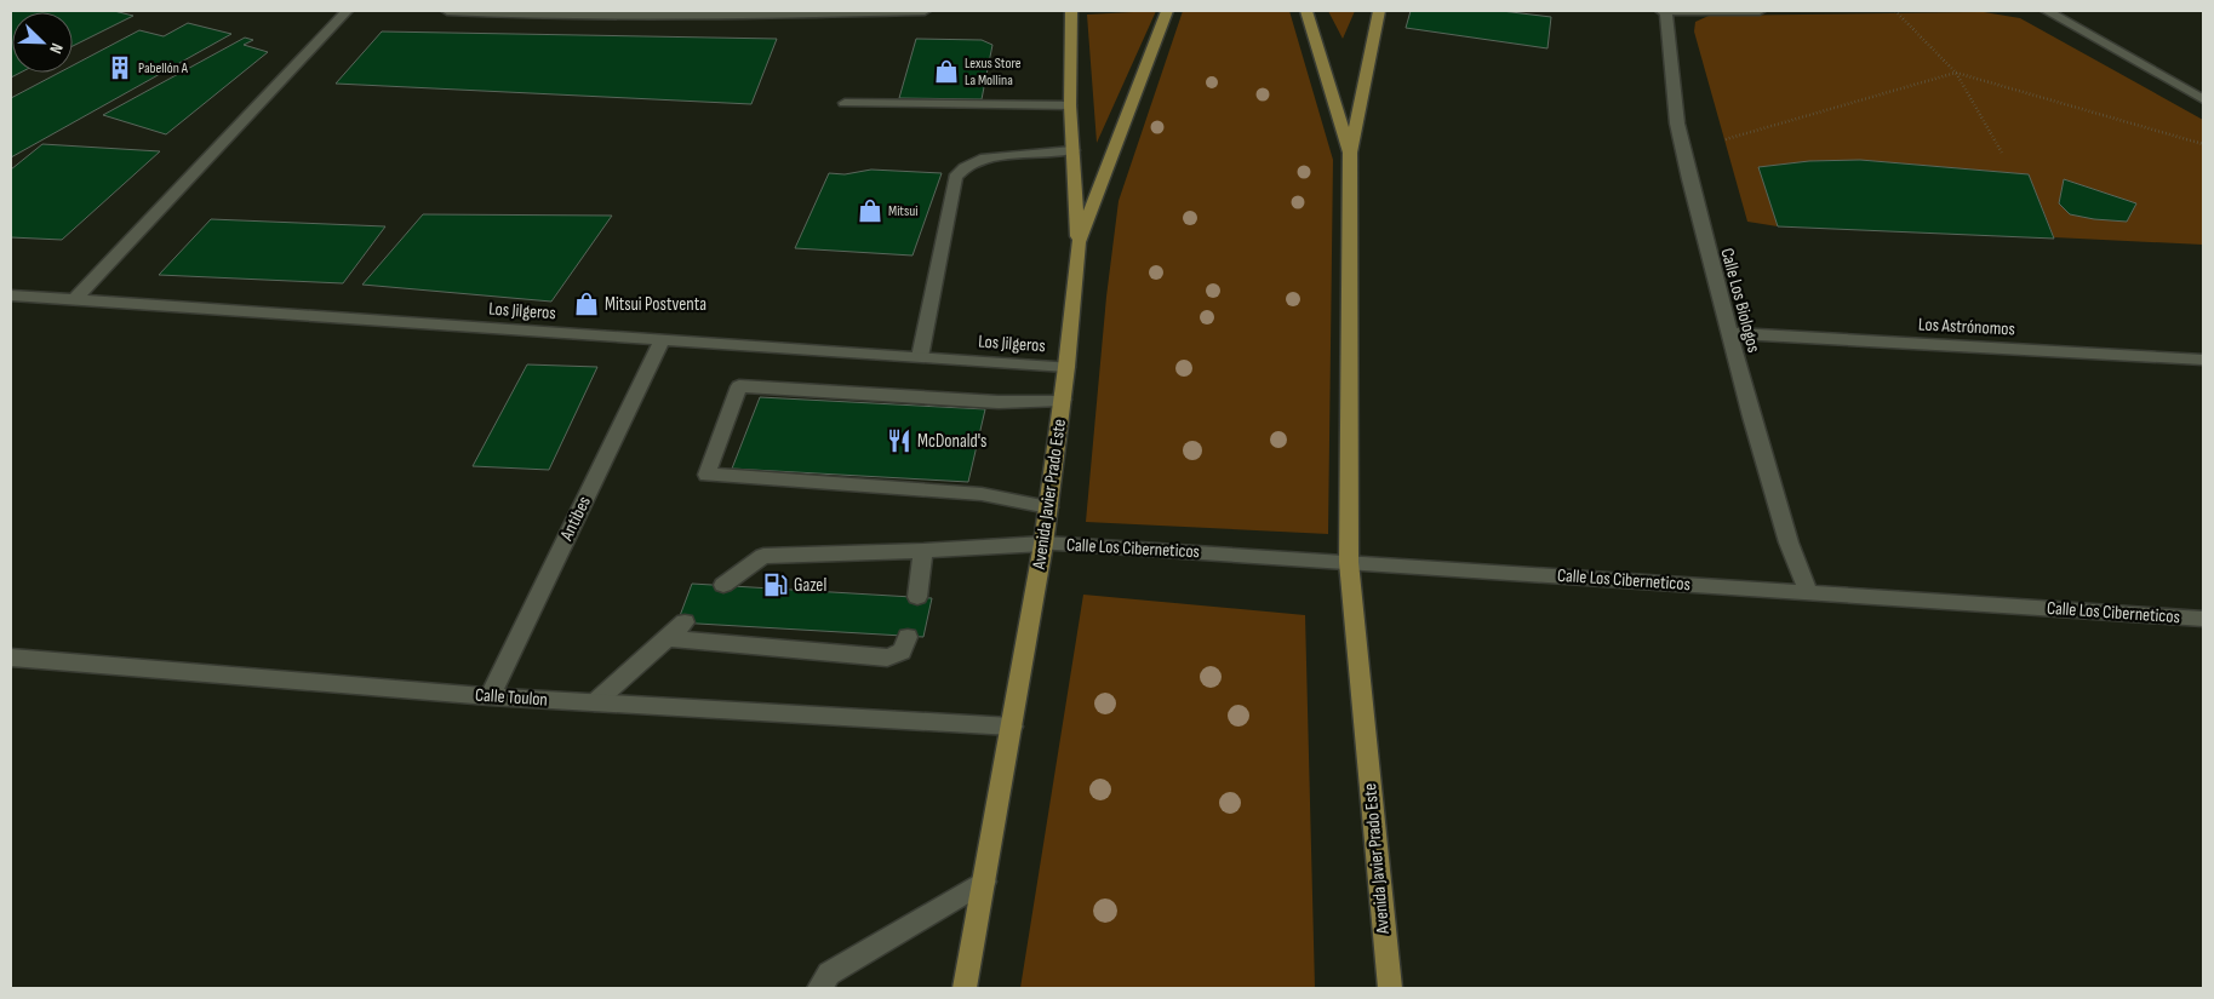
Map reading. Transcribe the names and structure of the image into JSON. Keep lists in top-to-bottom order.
{
  "streets": {
    "main road": ["Avenida Javier Prado Este"],
    "street": [
      "Calle Los Biologos",
      "Los Jilgeros",
      "Los Astrónomos",
      "Antibes",
      "Calle Los Ciberneticos",
      "Calle Toulon"
    ]
  },
  "crossings": [
    ["Calle Los Biologos", "Los Astrónomos"],
    ["Calle Los Biologos", "Calle Los Ciberneticos"],
    ["Los Jilgeros", "Avenida Javier Prado Este"],
    ["Los Jilgeros", "Antibes"],
    ["Avenida Javier Prado Este", "Calle Los Ciberneticos"],
    ["Avenida Javier Prado Este", "Calle Toulon"],
    ["Antibes", "Calle Toulon"]
  ],
  "places": {
    "building": ["Pabellón A"],
    "shop": ["Lexus Store La Mollina", "Mitsui", "Mitsui Postventa"],
    "restaurant": ["McDonald's"],
    "fuel station": ["Gazel"]
  },
  "north": "bottom right"
}
